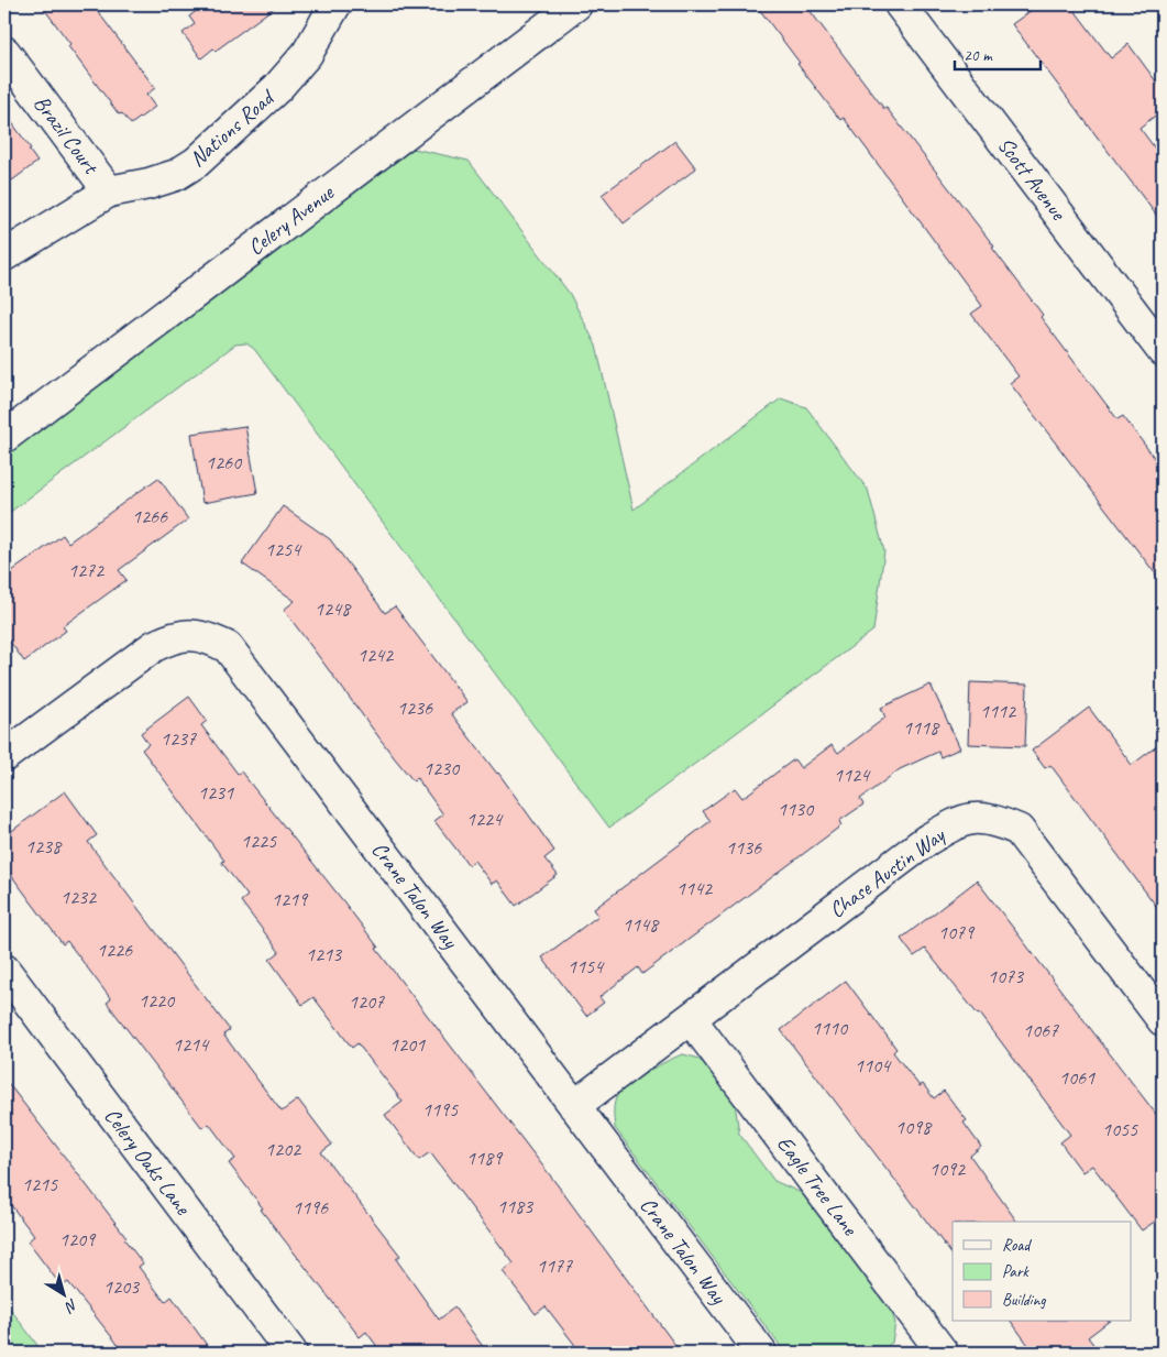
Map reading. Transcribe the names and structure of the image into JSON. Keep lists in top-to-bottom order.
{
  "streets": {
    "street": [
      "Nations Road",
      "Brazil Court",
      "Scott Avenue",
      "Celery Avenue",
      "Chase Austin Way",
      "Crane Talon Way",
      "Celery Oaks Lane",
      "Eagle Tree Lane"
    ]
  },
  "crossings": [
    ["Nations Road", "Brazil Court"],
    ["Chase Austin Way", "Crane Talon Way"],
    ["Chase Austin Way", "Eagle Tree Lane"]
  ],
  "house_numbers": [
    "1260",
    "1266",
    "1254",
    "1272",
    "1248",
    "1242",
    "1236",
    "1112",
    "1118",
    "1237",
    "1230",
    "1124",
    "1231",
    "1130",
    "1224",
    "1225",
    "1238",
    "1136",
    "1142",
    "1232",
    "1219",
    "1148",
    "1079",
    "1226",
    "1213",
    "1154",
    "1073",
    "1220",
    "1207",
    "1110",
    "1067",
    "1214",
    "1201",
    "1104",
    "1061",
    "1195",
    "1098",
    "1055",
    "1202",
    "1189",
    "1092",
    "1215",
    "1183",
    "1196",
    "1209",
    "1177",
    "1203"
  ],
  "legend": ["Road", "Park", "Building"],
  "scale_bar": "20 m",
  "north": "bottom right"
}
